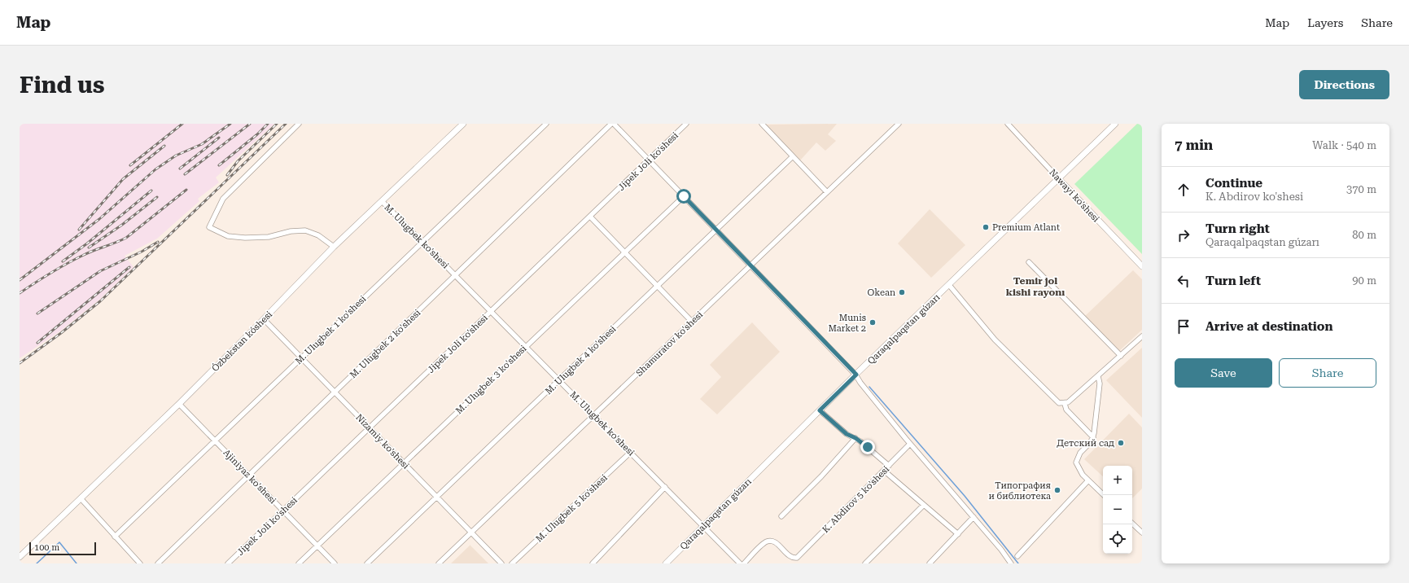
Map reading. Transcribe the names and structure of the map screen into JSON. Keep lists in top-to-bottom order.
{
  "streets": {
    "street": [
      "Jipek Joli ko'shesi",
      "Nawayi ko'shesi",
      "M. Ulugbek ko'shesi",
      "Qaraqalpaqstan gúzarı",
      "M. Ulugbek 1 ko'shesi",
      "Ózbekstan kóshesi",
      "M. Ulugbek 2 ko'shesi",
      "Shamuratov ko'shesi",
      "M. Ulugbek 4 ko'shesi",
      "M. Ulugbek 3 ko'shesi",
      "Nizamiy ko'shesi",
      "Ajiniyaz ko'shesi",
      "K. Abdirov 5 ko'shesi",
      "M. Ulugbek 5 ko'shesi"
    ]
  },
  "crossings": [
    ["Jipek Joli ko'shesi", "M. Ulugbek ko'shesi"],
    ["Jipek Joli ko'shesi", "Nizamiy ko'shesi"],
    ["Jipek Joli ko'shesi", "Ajiniyaz ko'shesi"],
    ["Nawayi ko'shesi", "Qaraqalpaqstan gúzarı"],
    ["M. Ulugbek ko'shesi", "Qaraqalpaqstan gúzarı"],
    ["M. Ulugbek ko'shesi", "M. Ulugbek 1 ko'shesi"],
    ["M. Ulugbek ko'shesi", "Ózbekstan kóshesi"],
    ["M. Ulugbek ko'shesi", "M. Ulugbek 2 ko'shesi"],
    ["M. Ulugbek ko'shesi", "Shamuratov ko'shesi"],
    ["M. Ulugbek ko'shesi", "M. Ulugbek 4 ko'shesi"],
    ["M. Ulugbek ko'shesi", "M. Ulugbek 3 ko'shesi"],
    ["M. Ulugbek ko'shesi", "M. Ulugbek 5 ko'shesi"],
    ["M. Ulugbek 1 ko'shesi", "Nizamiy ko'shesi"],
    ["M. Ulugbek 1 ko'shesi", "Ajiniyaz ko'shesi"],
    ["Ózbekstan kóshesi", "Nizamiy ko'shesi"],
    ["Ózbekstan kóshesi", "Ajiniyaz ko'shesi"],
    ["M. Ulugbek 2 ko'shesi", "Nizamiy ko'shesi"],
    ["M. Ulugbek 2 ko'shesi", "Ajiniyaz ko'shesi"],
    ["Shamuratov ko'shesi", "Nizamiy ko'shesi"],
    ["M. Ulugbek 4 ko'shesi", "Nizamiy ko'shesi"],
    ["M. Ulugbek 3 ko'shesi", "Nizamiy ko'shesi"],
    ["M. Ulugbek 3 ko'shesi", "Ajiniyaz ko'shesi"]
  ],
  "districts": ["Temir jol kishi rayonı"],
  "places": [
    "Premium Atlant",
    "Okean",
    "Munis Market 2",
    "Детский сад",
    "Типография и библиотека"
  ],
  "scale_bar": "100 m",
  "page": {
    "header": "Map",
    "nav": ["Map", "Layers", "Share"],
    "buttons": [
      "Directions",
      ["Save", "Share"]
    ],
    "title": "Find us",
    "heading": ["7 min", "Walk · 540 m"],
    "list": [
      ["Continue", "K. Abdirov ko'shesi", "370 m"],
      ["Turn right", "Qaraqalpaqstan gúzarı", "80 m"],
      ["Turn left", "90 m"],
      "Arrive at destination"
    ],
    "map_buttons": ["+", "−"],
    "scale": "100 m"
  }
}
